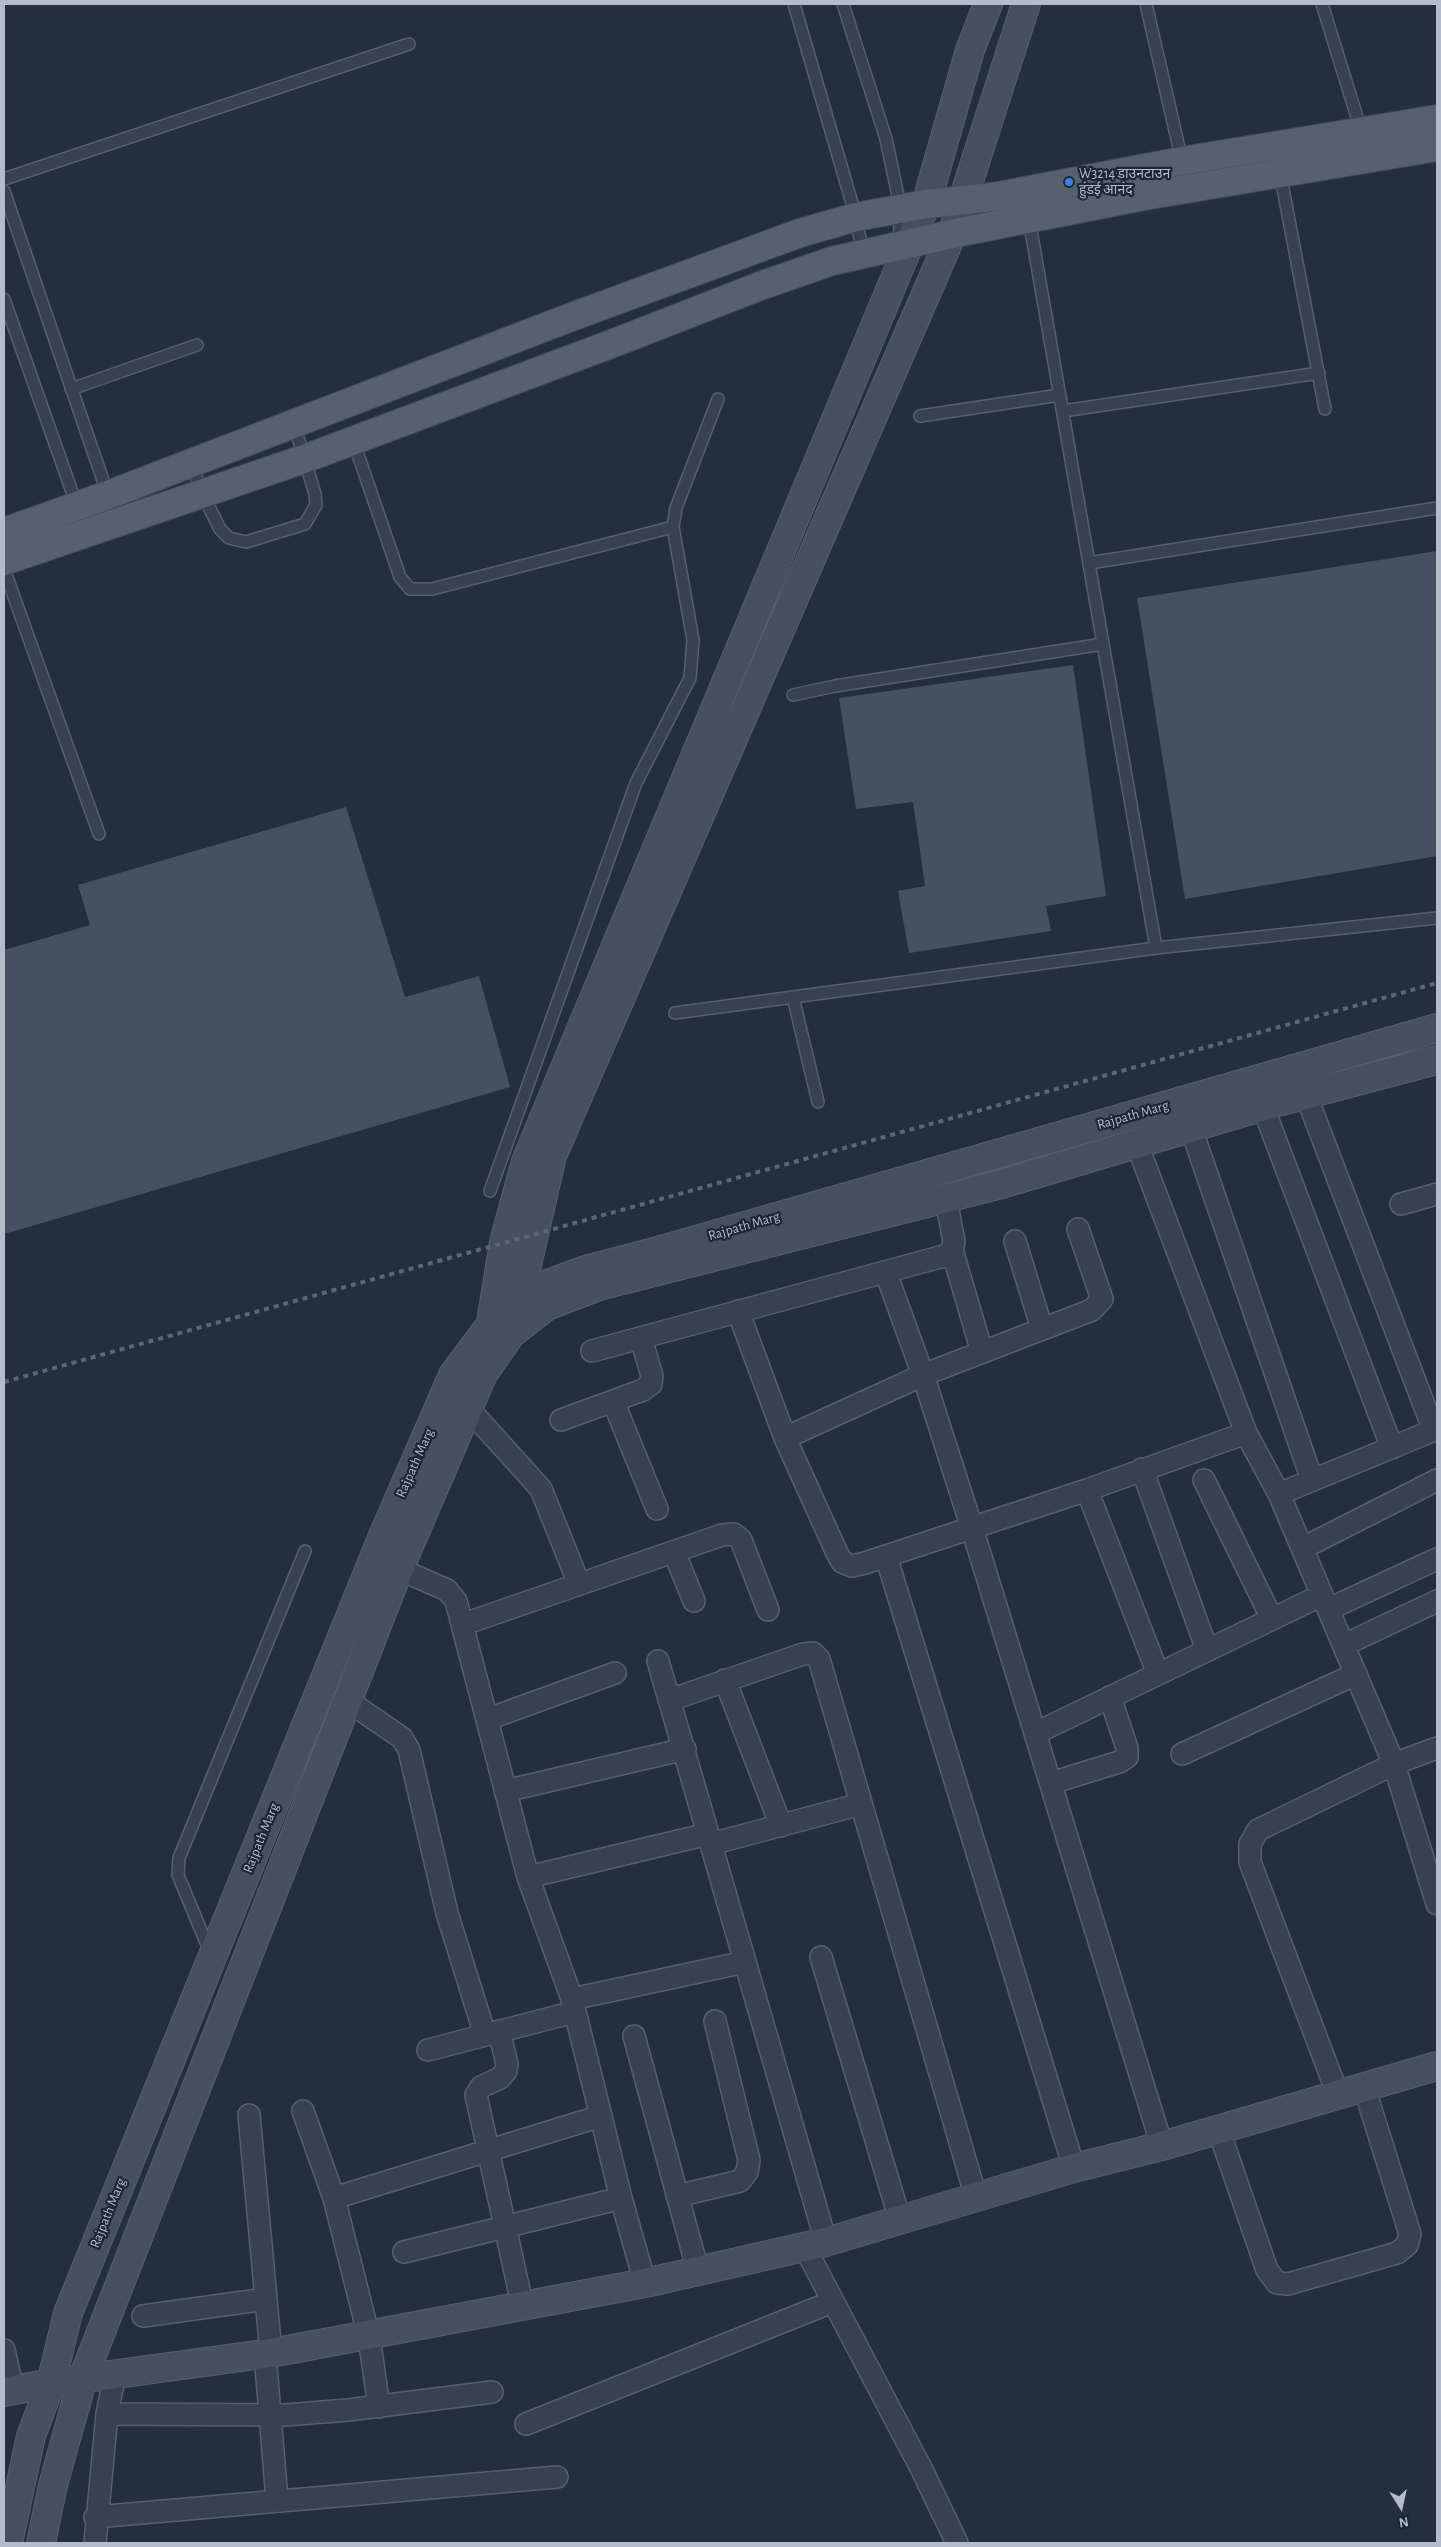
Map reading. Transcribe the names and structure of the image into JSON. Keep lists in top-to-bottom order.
{
  "streets": {
    "main road": ["Rajpath Marg"]
  },
  "places": ["W3214 डाउनटाउन हुंडई आनंद"],
  "north": "bottom"
}
